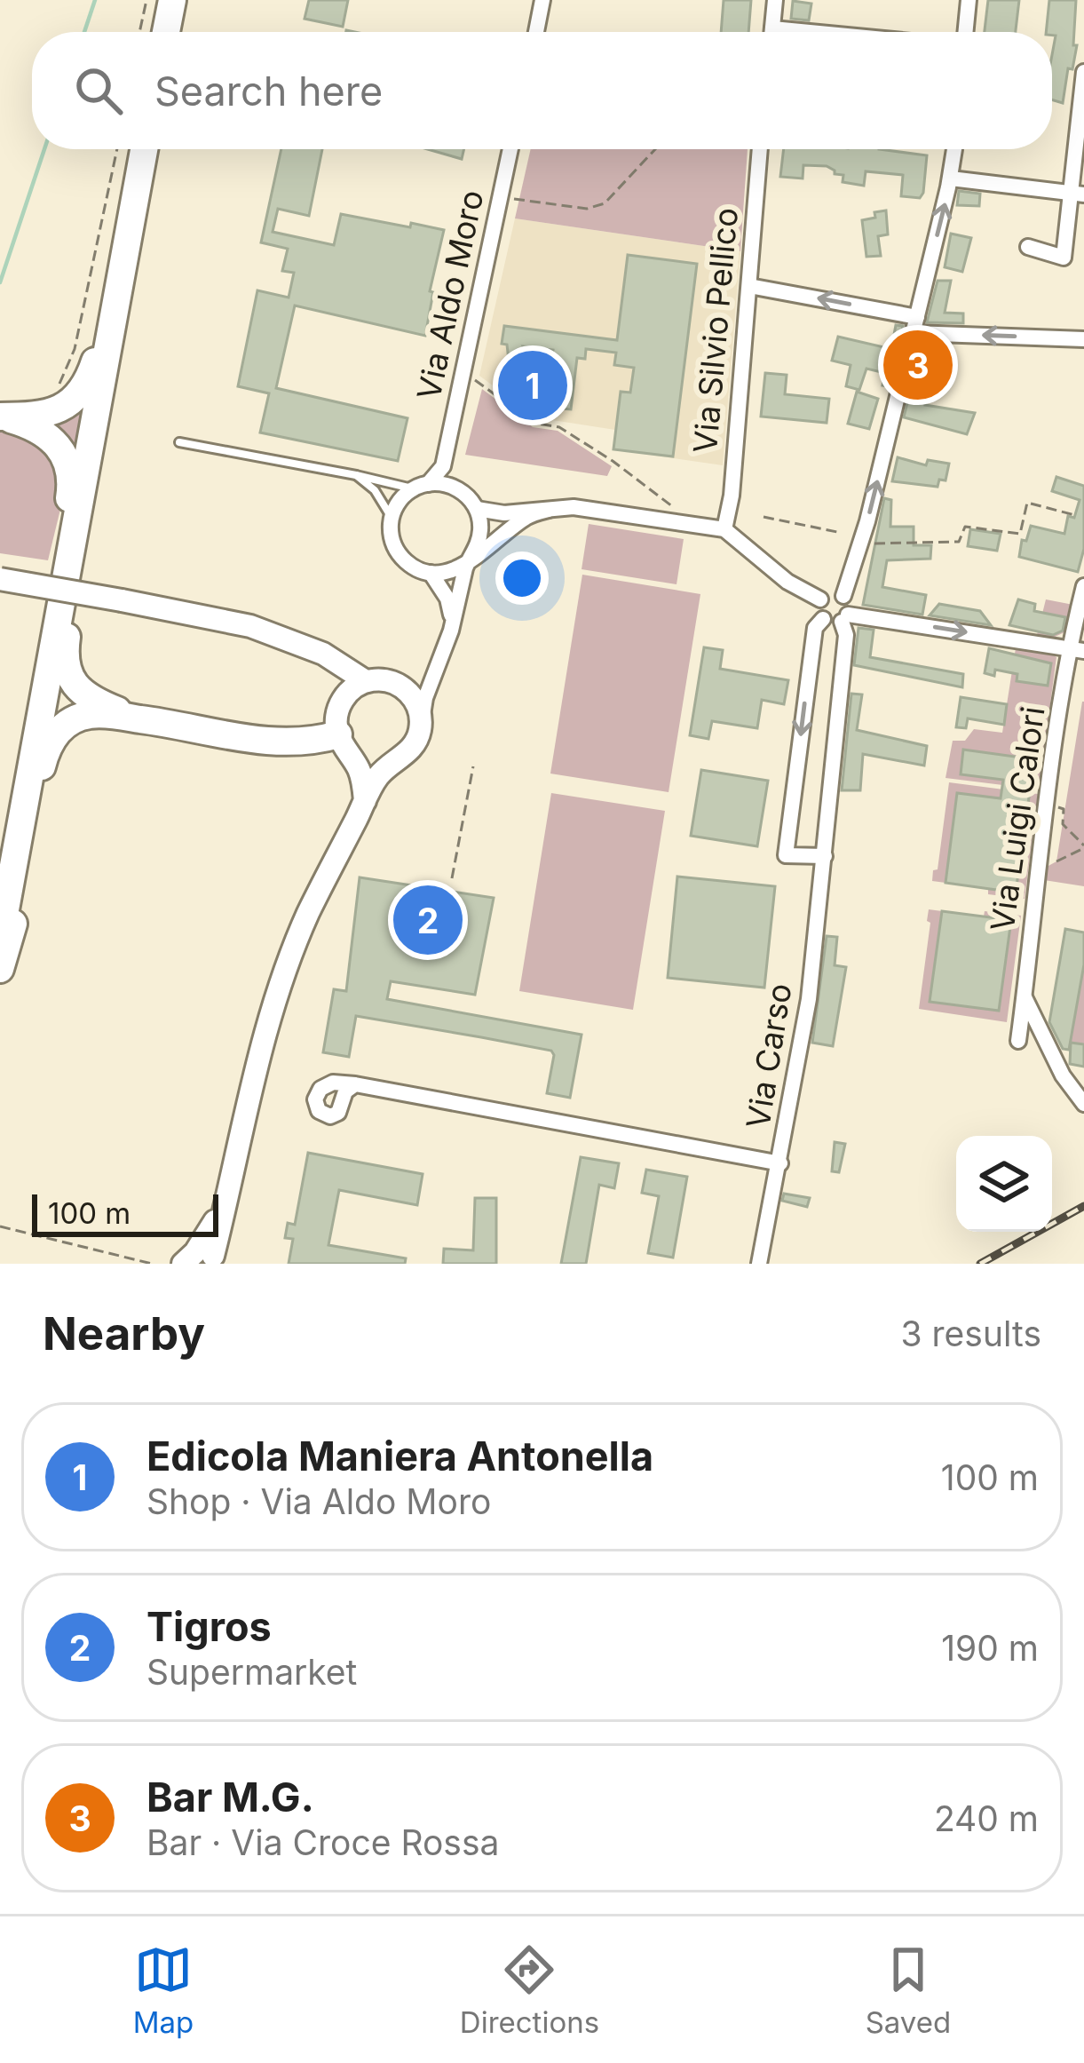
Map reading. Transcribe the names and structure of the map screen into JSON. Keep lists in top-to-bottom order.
{
  "streets": {
    "street": [
      "Via Aldo Moro",
      "Via Silvio Pellico",
      "Via Luigi Calori",
      "Via Carso"
    ]
  },
  "scale_bar": "100 m",
  "page": {
    "search": "Search here",
    "pins": ["3", "1", "2"],
    "scale": "100 m",
    "heading": ["Nearby", "3 results"],
    "list": [
      {
        "mark": "1",
        "name": "Edicola Maniera Antonella",
        "note": "Shop · Via Aldo Moro",
        "value": "100 m"
      },
      {
        "mark": "2",
        "name": "Tigros",
        "note": "Supermarket",
        "value": "190 m"
      },
      {
        "mark": "3",
        "name": "Bar M.G.",
        "note": "Bar · Via Croce Rossa",
        "value": "240 m"
      }
    ],
    "nav": ["Map", "Directions", "Saved"]
  }
}
